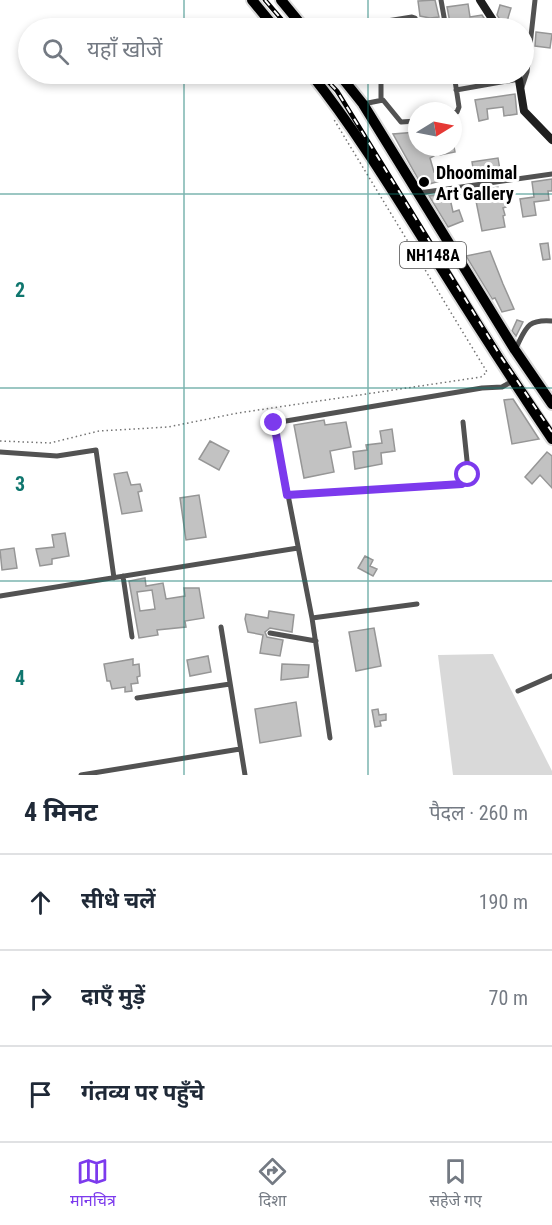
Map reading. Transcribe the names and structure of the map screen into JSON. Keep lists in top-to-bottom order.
{
  "streets": {
    "highway": ["NH148A"]
  },
  "places": ["Dhoomimal Art Gallery"],
  "north": "right",
  "page": {
    "search": "यहाँ खोजें",
    "heading": ["4 मिनट", "पैदल · 260 m"],
    "list": [
      ["सीधे चलें", "190 m"],
      ["दाएँ मुड़ें", "70 m"],
      "गंतव्य पर पहुँचे"
    ],
    "nav": ["मानचित्र", "दिशा", "सहेजे गए"]
  },
  "grid": {
    "rows": ["2", "3", "4"]
  }
}
